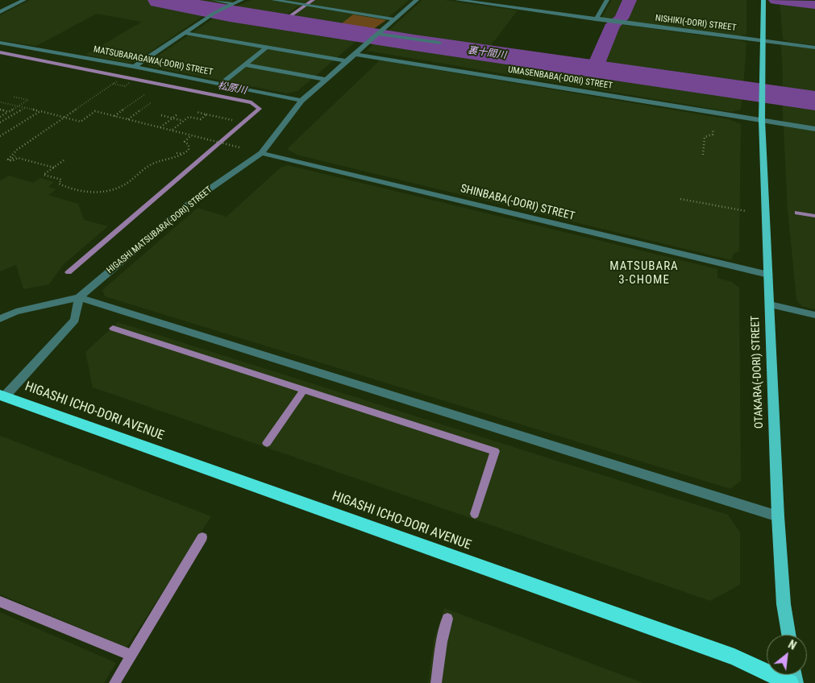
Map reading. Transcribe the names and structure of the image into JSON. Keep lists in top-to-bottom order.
{
  "streets": {
    "highway": ["HIGASHI ICHO-DORI AVENUE"],
    "main road": ["OTAKARA(-DORI) STREET"],
    "street": [
      "NISHIKI(-DORI) STREET",
      "MATSUBARAGAWA(-DORI) STREET",
      "UMASENBABA(-DORI) STREET",
      "SHINBABA(-DORI) STREET",
      "HIGASHI MATSUBARA(-DORI) STREET"
    ]
  },
  "crossings": [
    ["NISHIKI(-DORI) STREET", "OTAKARA(-DORI) STREET"],
    ["MATSUBARAGAWA(-DORI) STREET", "HIGASHI MATSUBARA(-DORI) STREET"],
    ["UMASENBABA(-DORI) STREET", "HIGASHI MATSUBARA(-DORI) STREET"],
    ["UMASENBABA(-DORI) STREET", "OTAKARA(-DORI) STREET"],
    ["SHINBABA(-DORI) STREET", "HIGASHI MATSUBARA(-DORI) STREET"],
    ["SHINBABA(-DORI) STREET", "OTAKARA(-DORI) STREET"]
  ],
  "districts": ["MATSUBARA 3-CHOME"],
  "water": ["裏十間川", "松原川"],
  "north": "top right"
}
